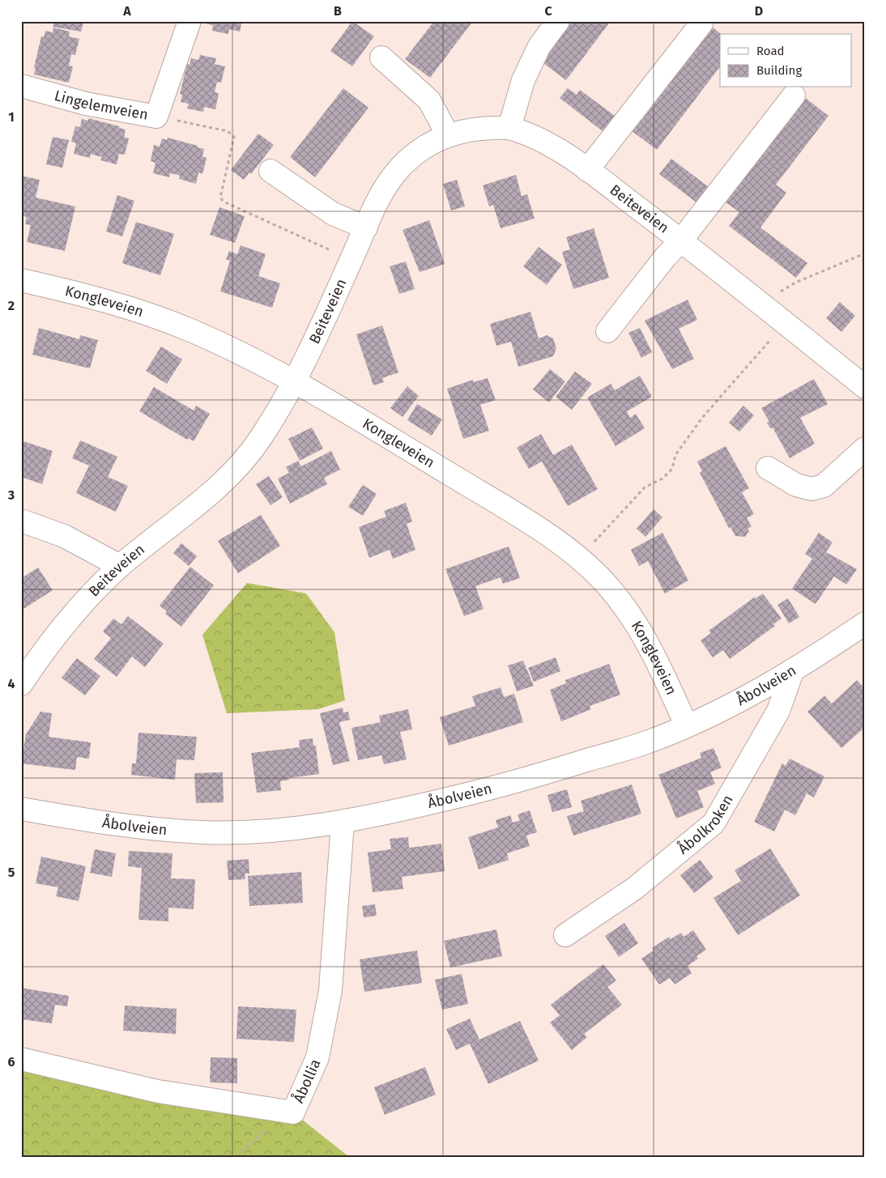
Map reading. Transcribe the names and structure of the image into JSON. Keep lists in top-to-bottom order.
{
  "streets": {
    "street": [
      "Lingelemveien",
      "Beiteveien",
      "Kongleveien",
      "Åbolveien",
      "Åbolkroken",
      "Åbollia"
    ]
  },
  "crossings": [
    ["Beiteveien", "Kongleveien"],
    ["Kongleveien", "Åbolveien"],
    ["Åbolveien", "Åbolkroken"],
    ["Åbolveien", "Åbollia"]
  ],
  "legend": ["Road", "Building"],
  "grid": {
    "columns": [
      "A",
      "B",
      "C",
      "D"
    ],
    "rows": [
      "1",
      "2",
      "3",
      "4",
      "5",
      "6"
    ]
  }
}
